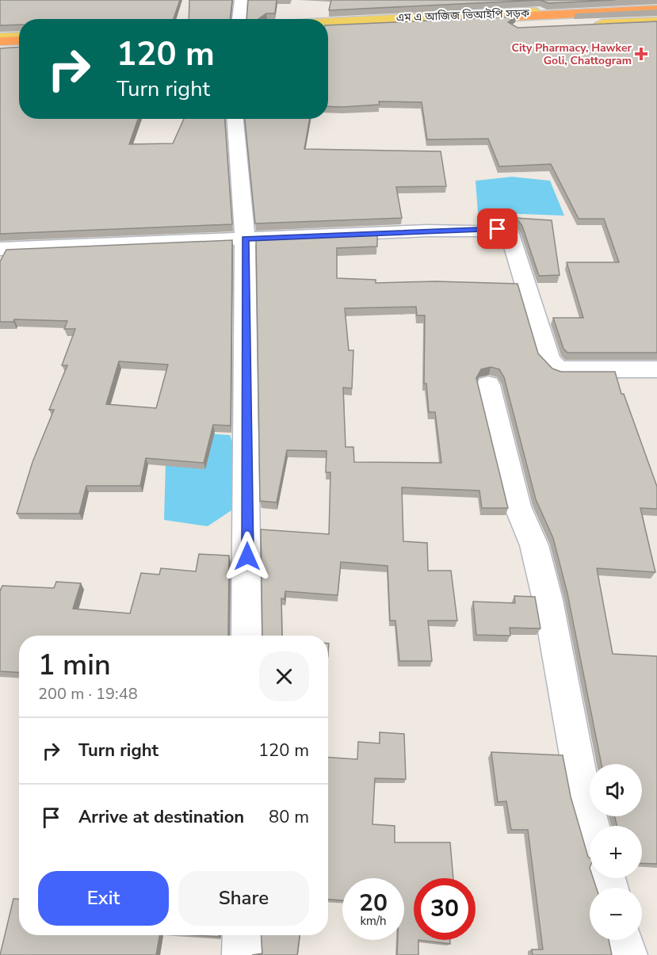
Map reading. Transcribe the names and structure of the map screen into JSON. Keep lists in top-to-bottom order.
{
  "streets": {
    "main road": ["এম এ আজিজ ভিআইপি সড়ক"]
  },
  "places": {
    "health": ["City Pharmacy, Hawker Goli, Chattogram"]
  },
  "page": {
    "turn": ["120 m", "Turn right"],
    "heading": ["1 min", "200 m · 19:48"],
    "list": [
      {
        "name": "Turn right",
        "value": "120 m"
      },
      {
        "name": "Arrive at destination",
        "value": "80 m"
      }
    ],
    "map_buttons": ["+", "−"],
    "buttons": ["Exit", "Share"],
    "speed": "20 km/h",
    "limit": "30"
  }
}
